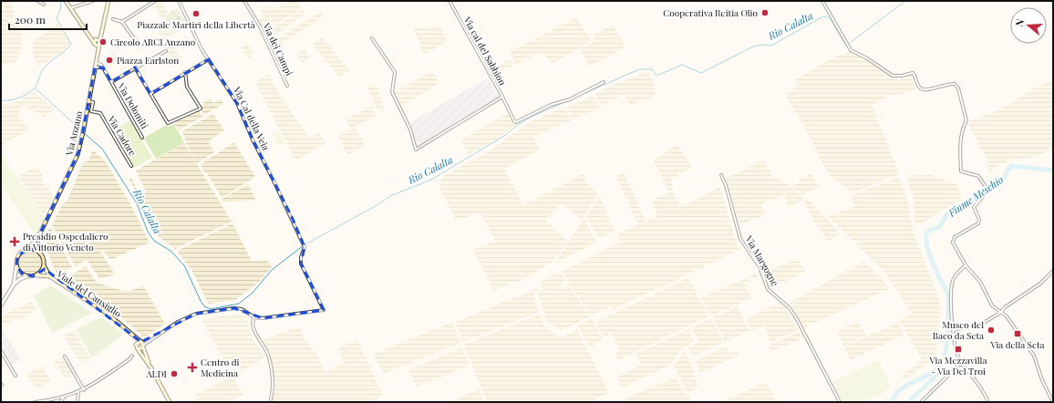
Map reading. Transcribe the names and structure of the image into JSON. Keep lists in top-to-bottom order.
{
  "streets": {
    "main road": ["Via Anzano", "Viale del Cansiglio"],
    "street": [
      "Via dei Campi",
      "Via cal del Sabbion",
      "Via Dolomiti",
      "Via Cal della Veia",
      "Via Cadore",
      "Via Margogne"
    ]
  },
  "crossings": [
    ["Via Anzano", "Via Cadore"],
    ["Via Anzano", "Viale del Cansiglio"]
  ],
  "water": ["Rio Calalta", "Fiume Meschio"],
  "places": {
    "other": [
      "Cooperativa Reitia Olio",
      "Piazzale Martiri della Libertà",
      "Circolo ARCI Anzano",
      "Piazza Earlston",
      "Museo del Baco da Seta",
      "ALDI"
    ],
    "health": ["Presidio Ospedaliero di Vittorio Veneto", "Centro di Medicina"],
    "transit": ["Via della Seta", "Via Mezzavilla - Via Del Troi"]
  },
  "scale_bar": "200 m",
  "north": "left"
}
